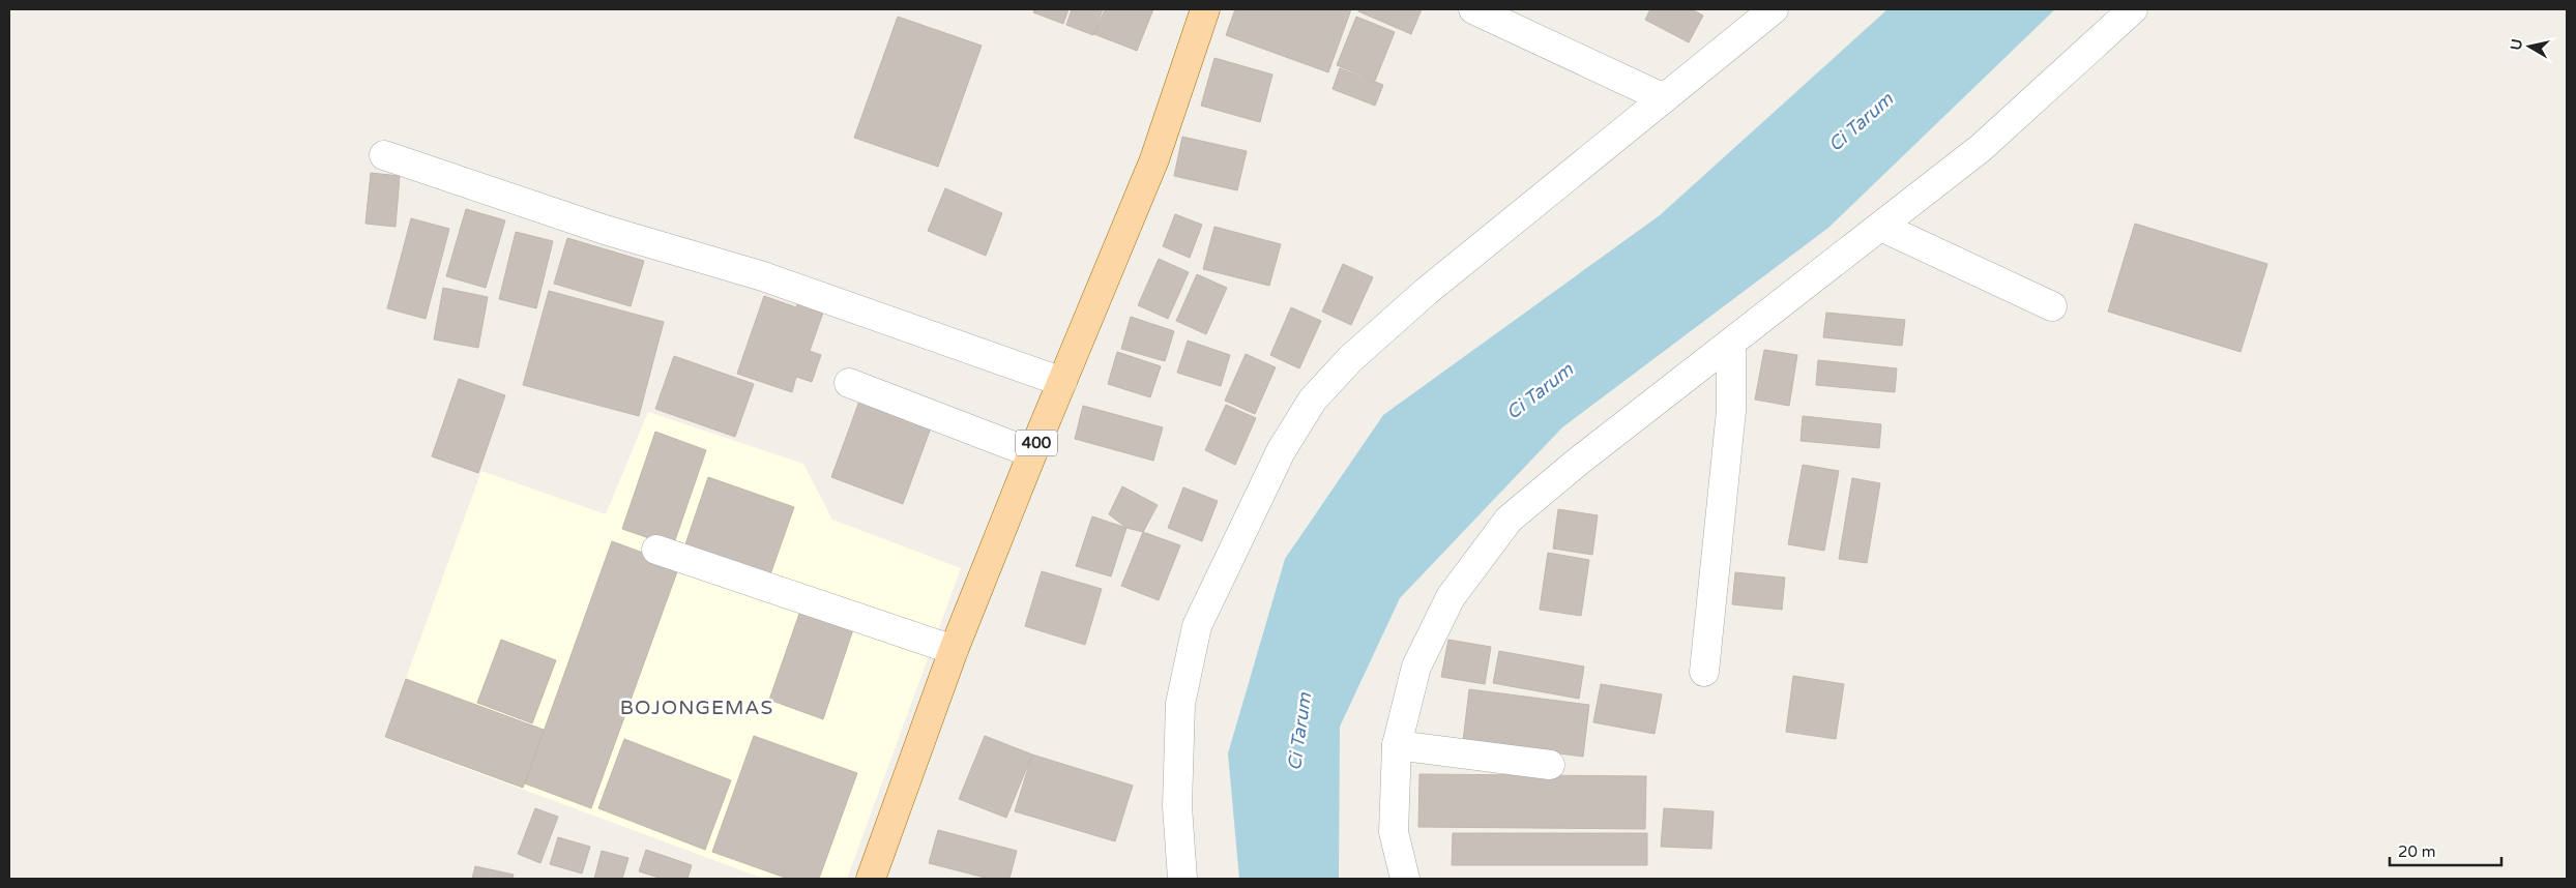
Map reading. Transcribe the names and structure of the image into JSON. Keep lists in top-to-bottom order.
{
  "streets": {
    "main road": ["400"]
  },
  "districts": ["BOJONGEMAS"],
  "water": ["Ci Tarum"],
  "scale_bar": "20 m",
  "north": "left"
}
